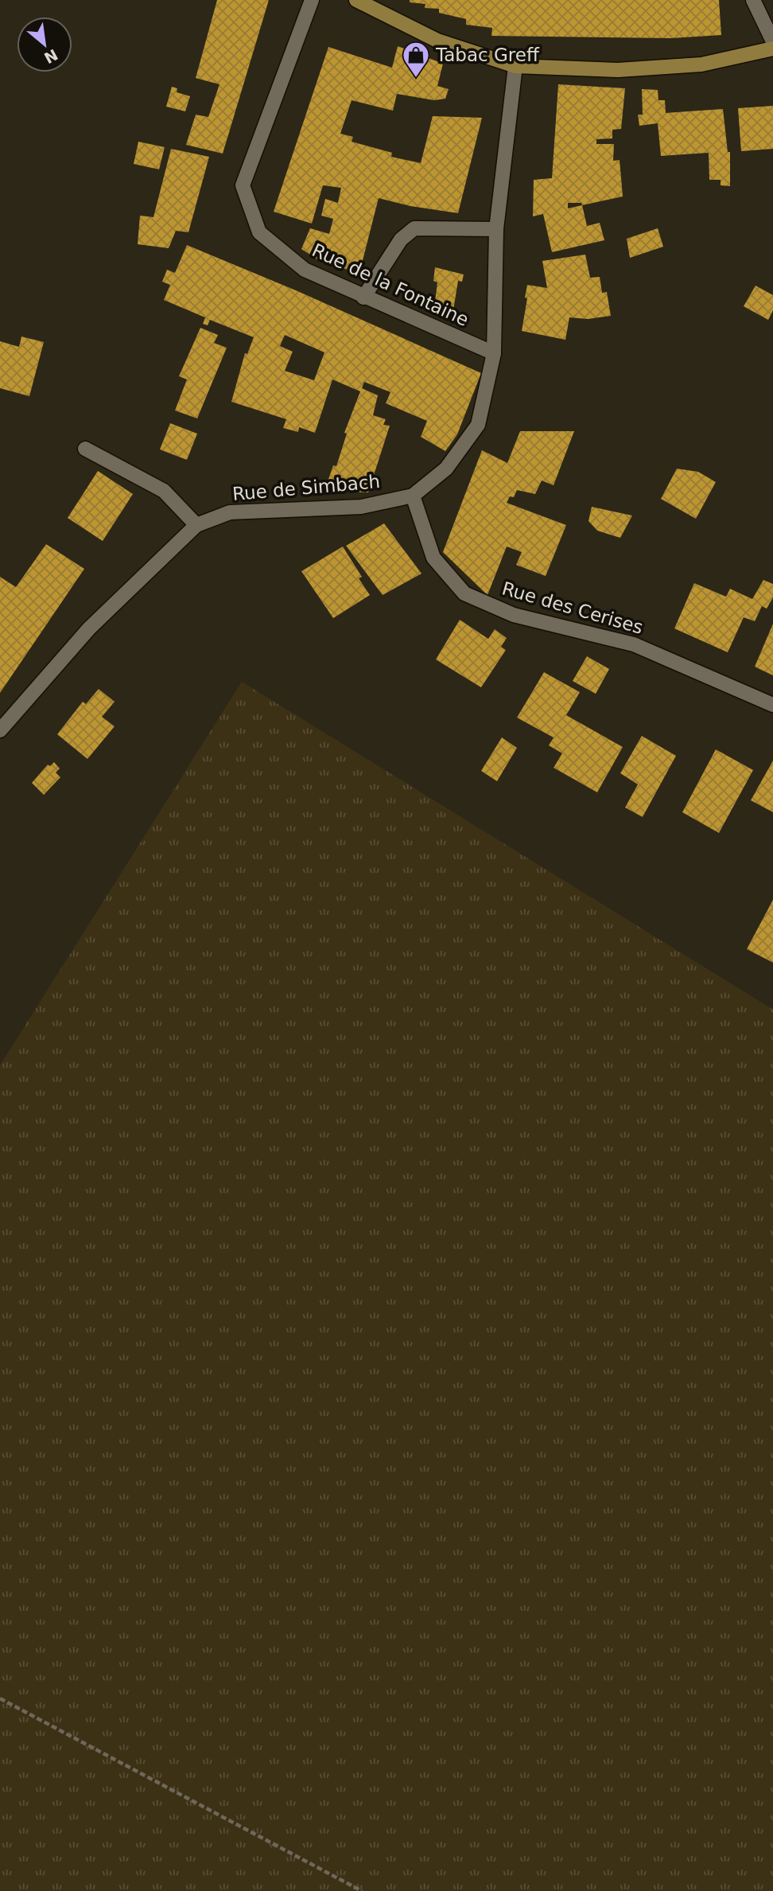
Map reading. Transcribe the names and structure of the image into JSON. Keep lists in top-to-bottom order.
{
  "streets": {
    "street": ["Rue de la Fontaine", "Rue de Simbach", "Rue des Cerises"]
  },
  "crossings": [
    ["Rue de la Fontaine", "Rue de Simbach"],
    ["Rue de Simbach", "Rue des Cerises"]
  ],
  "places": {
    "shop": ["Tabac Greff"]
  },
  "north": "bottom right"
}
